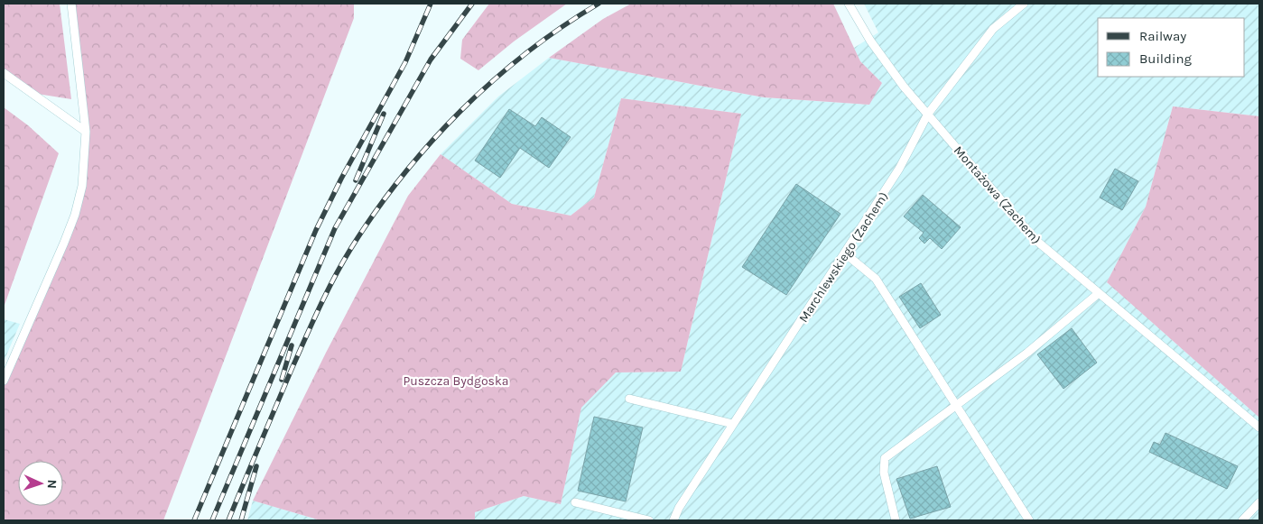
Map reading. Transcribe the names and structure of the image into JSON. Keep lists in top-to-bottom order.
{
  "streets": {
    "lane": ["Montażowa (Zachem)", "Marchlewskiego (Zachem)"]
  },
  "crossings": [
    ["Montażowa (Zachem)", "Marchlewskiego (Zachem)"]
  ],
  "parks": ["Puszcza Bydgoska"],
  "legend": ["Railway", "Building"],
  "north": "right"
}
